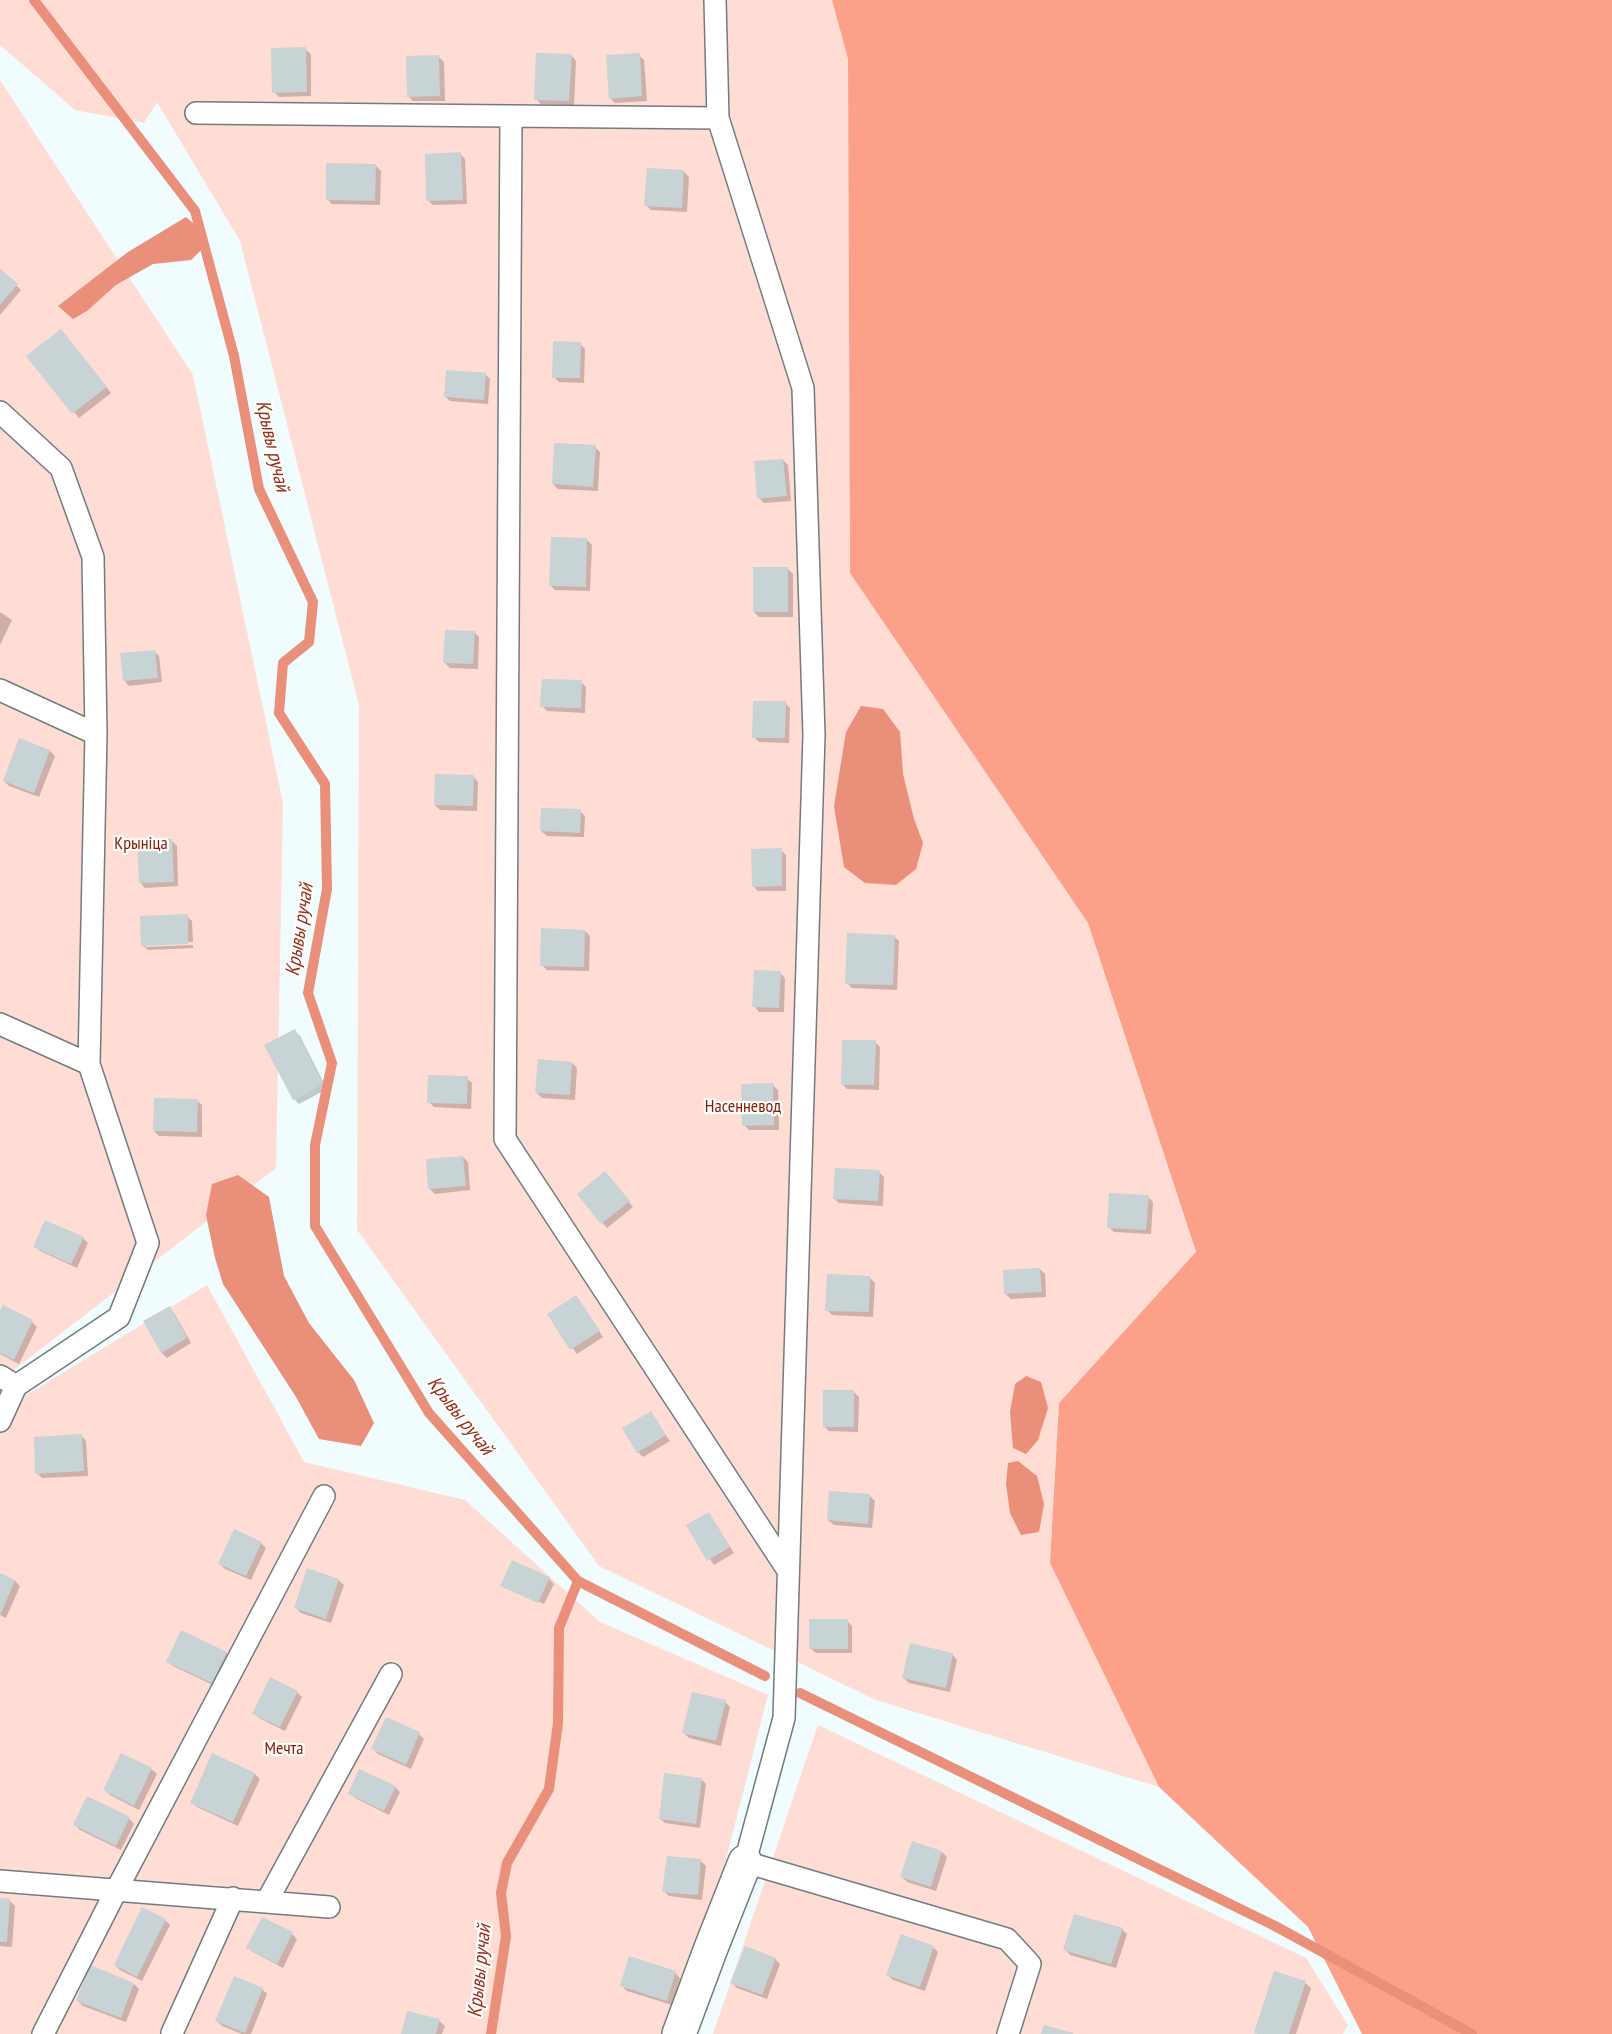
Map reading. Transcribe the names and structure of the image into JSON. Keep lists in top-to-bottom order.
{
  "water": ["Крывы ручай"],
  "parks": ["Крыніца", "Насенневод", "Мечта"]
}
